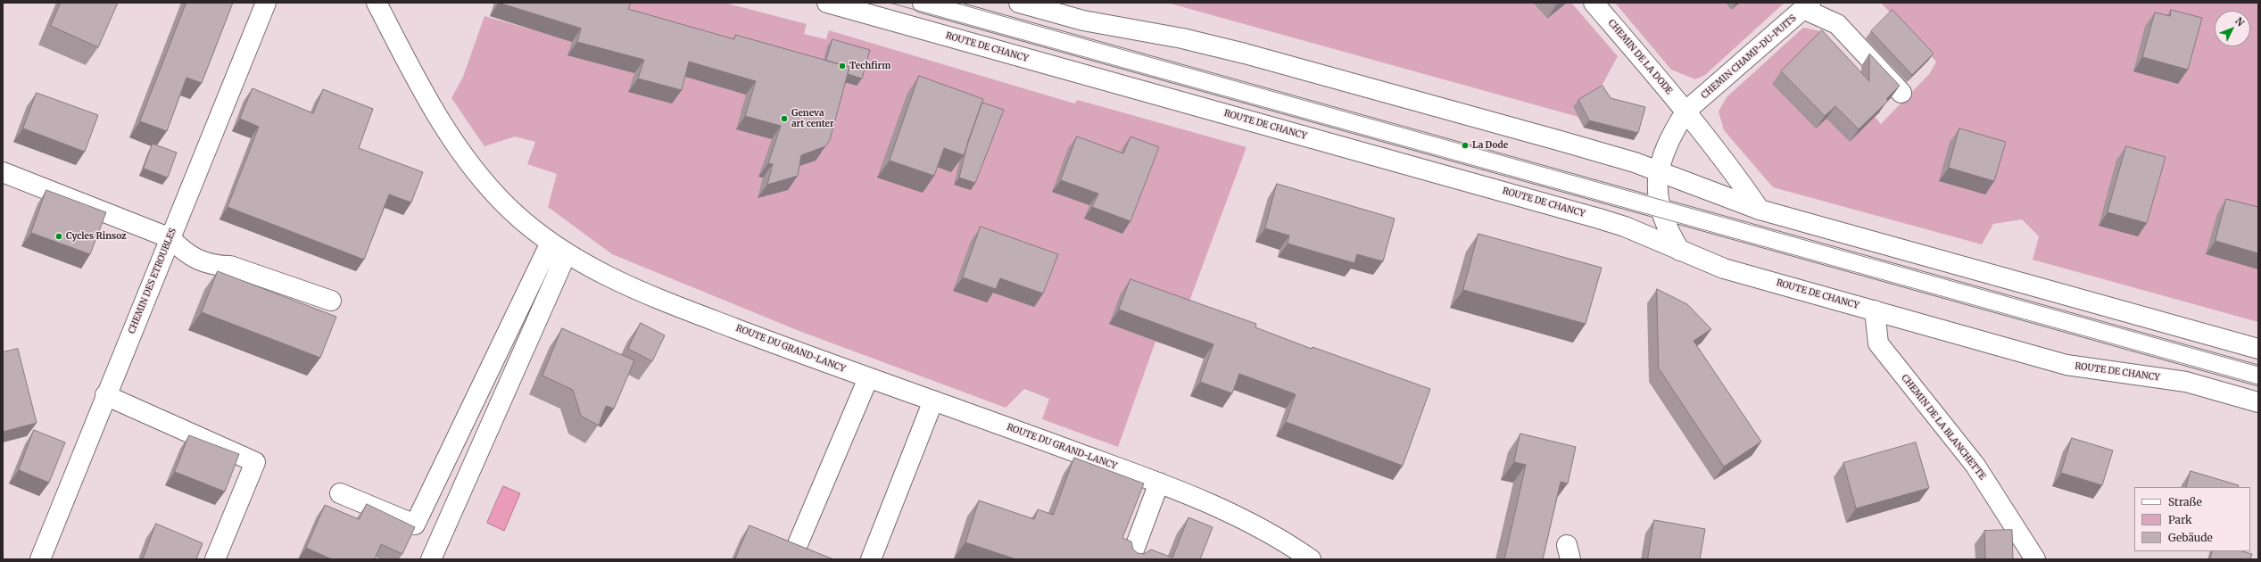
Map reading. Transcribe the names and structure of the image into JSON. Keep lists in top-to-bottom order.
{
  "streets": {
    "main road": [
      "ROUTE DE CHANCY",
      "CHEMIN DE LA DODE",
      "CHEMIN CHAMP-DU-PUITS",
      "CHEMIN DES ETROUBLES",
      "ROUTE DU GRAND-LANCY",
      "CHEMIN DE LA BLANCHETTE"
    ]
  },
  "crossings": [
    ["ROUTE DE CHANCY", "CHEMIN DE LA BLANCHETTE"],
    ["CHEMIN DE LA DODE", "CHEMIN CHAMP-DU-PUITS"]
  ],
  "places": [
    "Techfirm",
    "Geneva art center",
    "La Dode",
    "Cycles Rinsoz"
  ],
  "legend": ["Straße", "Park", "Gebäude"],
  "north": "top right"
}
